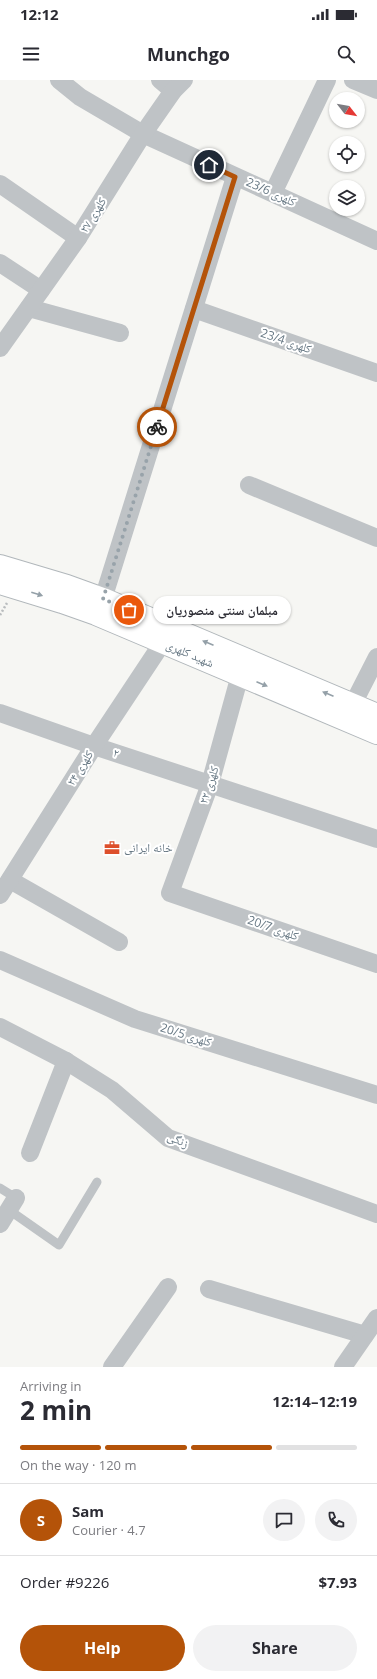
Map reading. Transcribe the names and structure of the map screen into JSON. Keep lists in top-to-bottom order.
{
  "streets": {
    "main road": ["شهید کلهری"],
    "street": [
      "کلهری 23/6",
      "کلهری ۲۷",
      "کلهری 23/4",
      "۲",
      "کلهری ۲۴",
      "کلهری ۲۲",
      "کلهری 20/7",
      "کلهری 20/5",
      "زنگی"
    ]
  },
  "crossings": [
    ["کلهری 23/6", "کلهری ۲۷"],
    ["شهید کلهری", "کلهری ۲۴"],
    ["شهید کلهری", "کلهری ۲۲"],
    ["۲", "کلهری ۲۴"],
    ["۲", "کلهری ۲۲"],
    ["کلهری ۲۲", "کلهری 20/7"]
  ],
  "places": {
    "other": ["مبلمان سنتی منصوریان"],
    "office": ["خانه ایرانی"]
  },
  "north": "bottom right",
  "page": {
    "status": "12:12",
    "header": "Munchgo",
    "bubble": "مبلمان سنتی منصوریان",
    "heading": ["2 min", "Arriving in", "12:14–12:19"],
    "panel": [
      "Sam",
      "Courier · 4.7",
      "Order #9226",
      "$7.93"
    ],
    "bar": "On the way · 120 m",
    "round": "S",
    "buttons": ["Help", "Share"]
  }
}
